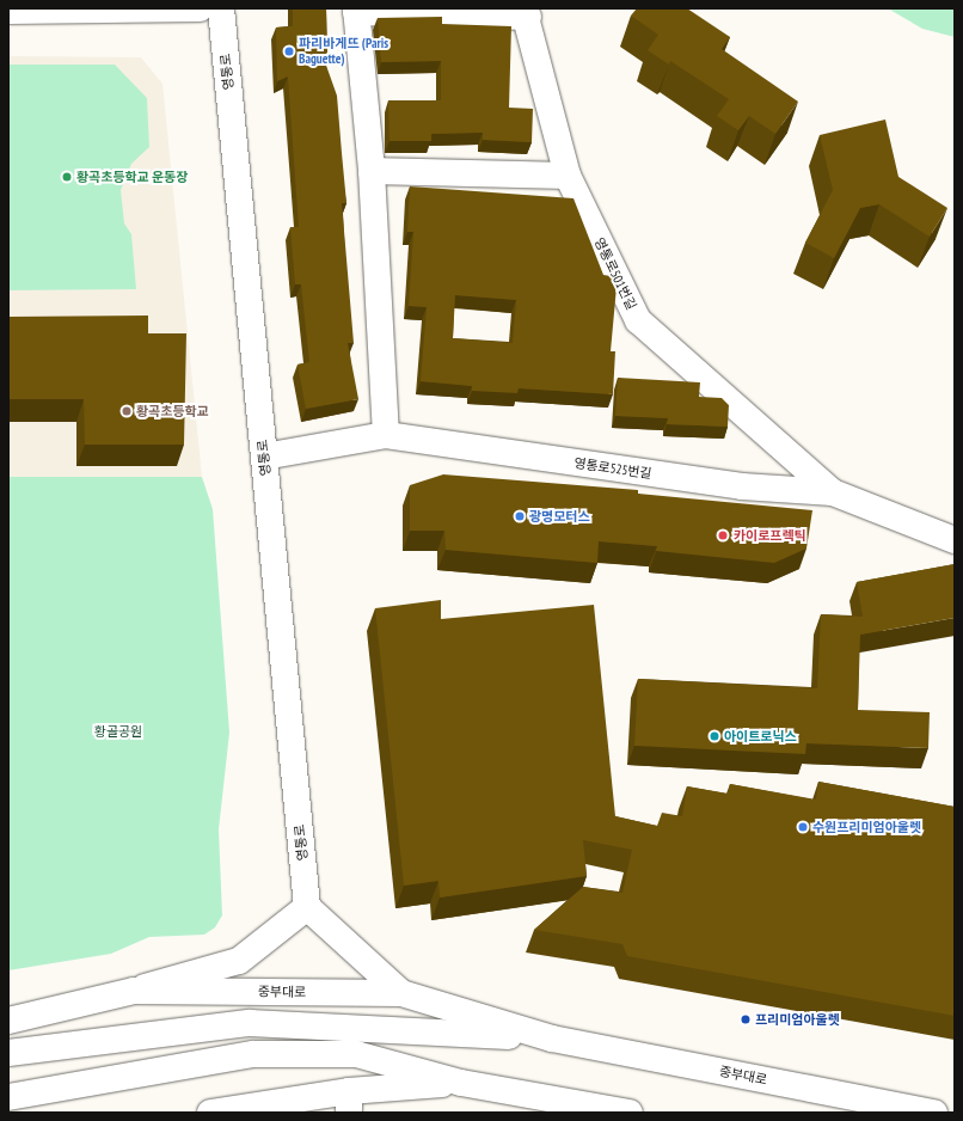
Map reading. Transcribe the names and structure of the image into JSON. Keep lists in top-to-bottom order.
{
  "streets": {
    "street": [
      "영통로",
      "영통로501번길",
      "영통로525번길",
      "중부대로"
    ]
  },
  "crossings": [
    ["영통로", "영통로525번길"],
    ["영통로501번길", "영통로525번길"]
  ],
  "parks": ["황골공원"],
  "places": [
    "파리바게뜨 (Paris Baguette)",
    "황곡초등학교 운동장",
    "황곡초등학교",
    "광명모터스",
    "카이로프렉틱",
    "아이트로닉스",
    "수원프리미엄아울렛",
    "프리미엄아울렛"
  ]
}
